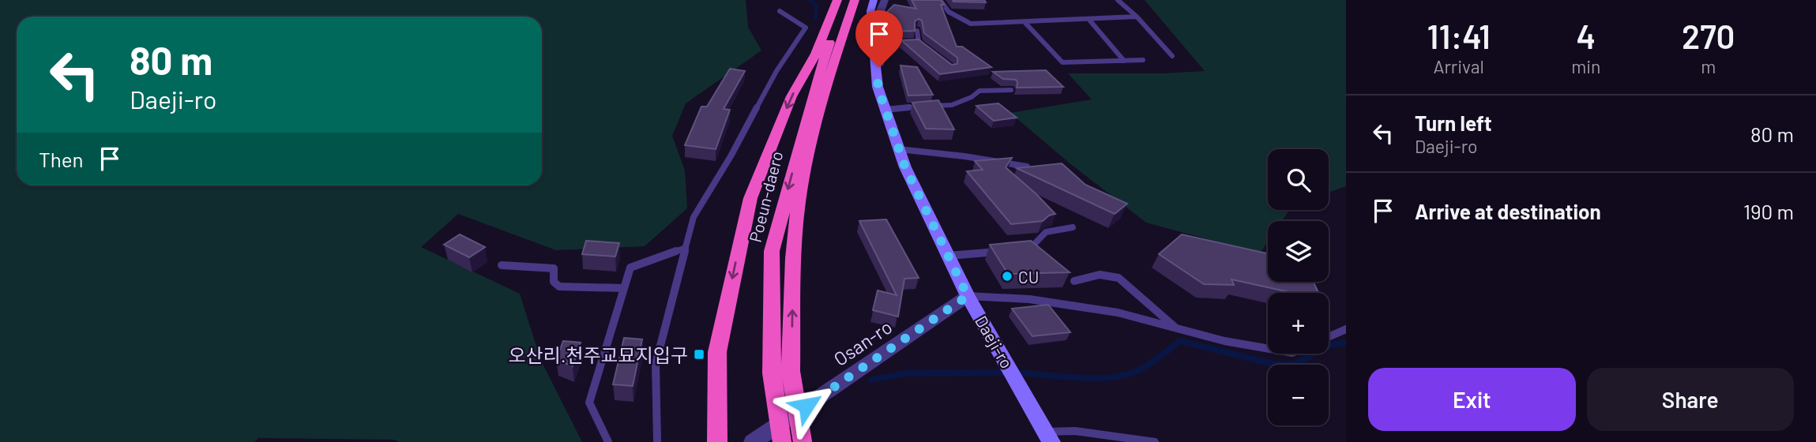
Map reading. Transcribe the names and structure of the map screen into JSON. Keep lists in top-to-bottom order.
{
  "streets": {
    "highway": ["Poeun-daero"],
    "main road": ["Daeji-ro"],
    "street": ["Osan-ro"]
  },
  "crossings": [
    ["Daeji-ro", "Osan-ro"]
  ],
  "places": {
    "other": ["CU"],
    "transit": ["오산리.천주교묘지입구"]
  },
  "page": {
    "eta": [
      "11:41",
      "Arrival",
      "4",
      "min",
      "270",
      "m"
    ],
    "turn": ["80 m", "Daeji-ro"],
    "list": [
      {
        "name": "Turn left",
        "note": "Daeji-ro",
        "value": "80 m"
      },
      {
        "name": "Arrive at destination",
        "value": "190 m"
      }
    ],
    "then": "Then",
    "map_buttons": ["+", "−"],
    "buttons": ["Exit", "Share"]
  }
}
